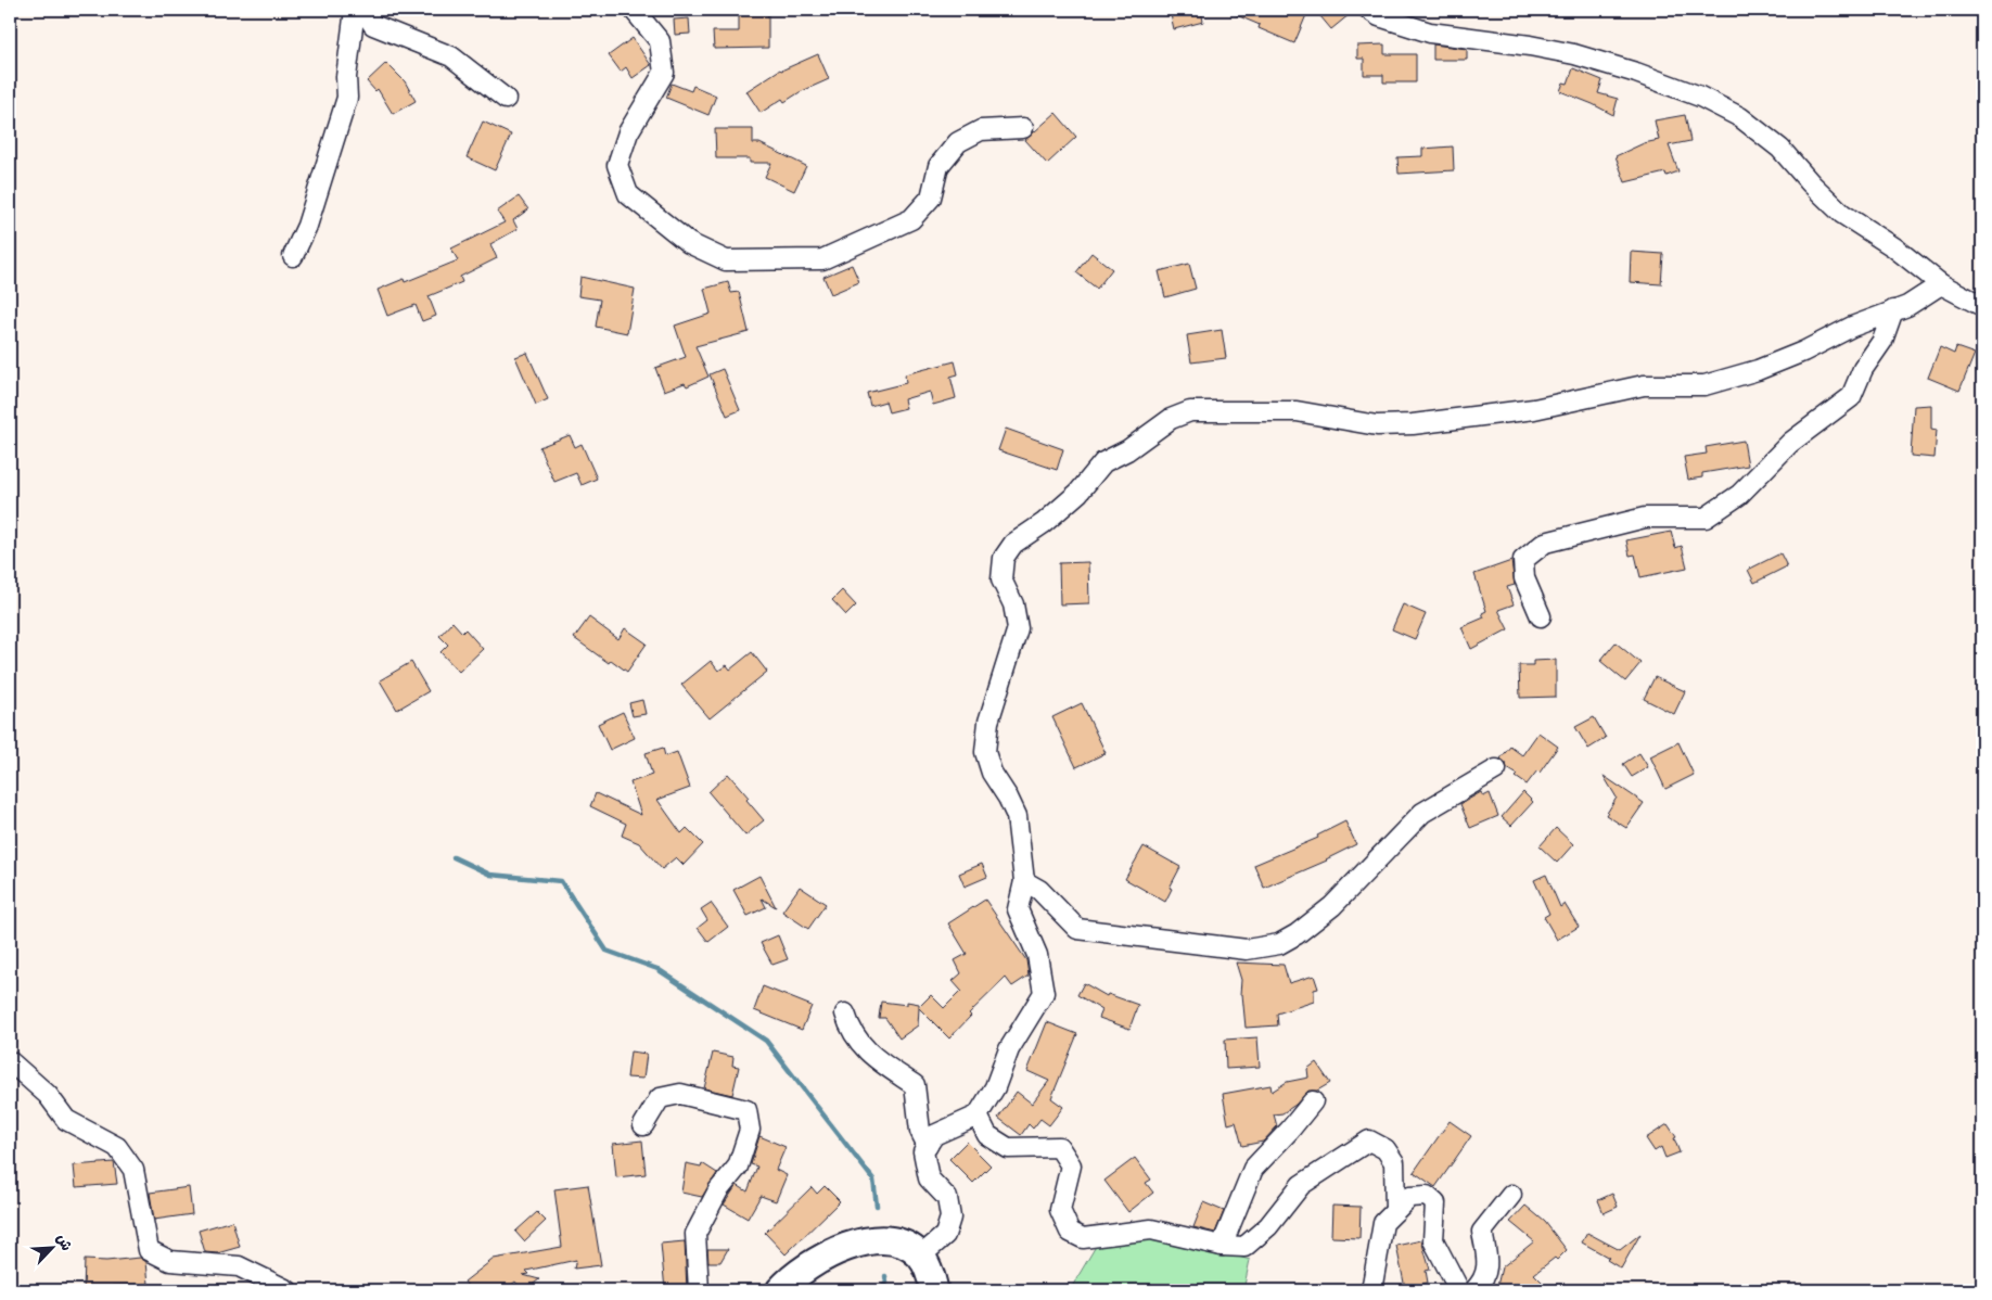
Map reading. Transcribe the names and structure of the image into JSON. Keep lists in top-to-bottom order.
{
  "north": "top right"
}
